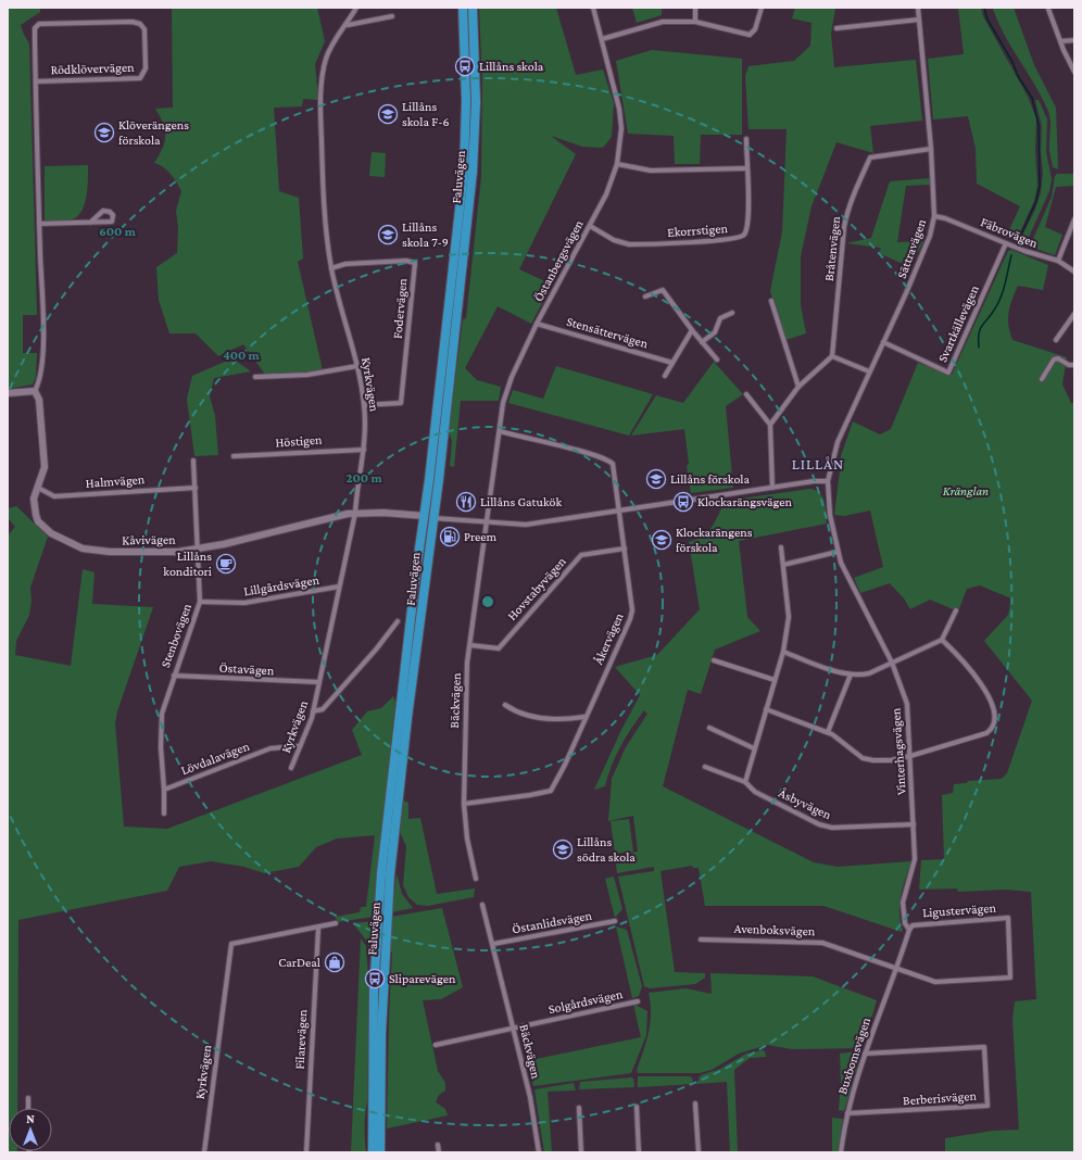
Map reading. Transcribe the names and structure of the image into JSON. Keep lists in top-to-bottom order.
{
  "streets": {
    "highway": ["Faluvägen"],
    "street": [
      "Rödklövervägen",
      "Ekorrstigen",
      "Fäbrovägen",
      "Bråtenvägen",
      "Sättravägen",
      "Östanbergsvägen",
      "Fodervägen",
      "Svartkällevägen",
      "Stensättervägen",
      "Kyrkvägen",
      "Höstigen",
      "Halmvägen",
      "Kåvivägen",
      "Lillgårdsvägen",
      "Hovstabyvägen",
      "Stenbovägen",
      "Åkervägen",
      "Östavägen",
      "Bäckvägen",
      "Vinterhagsvägen",
      "Lövdalavägen",
      "Åsbyvägen",
      "Ligustervägen",
      "Östanlidsvägen",
      "Avenboksvägen",
      "Solgårdsvägen",
      "Filarevägen",
      "Buxbomsvägen",
      "Berberisvägen"
    ]
  },
  "crossings": [
    ["Rödklövervägen", "Kåvivägen"],
    ["Faluvägen", "Kåvivägen"],
    ["Ekorrstigen", "Östanbergsvägen"],
    ["Fäbrovägen", "Sättravägen"],
    ["Fäbrovägen", "Svartkällevägen"],
    ["Bråtenvägen", "Sättravägen"],
    ["Sättravägen", "Svartkällevägen"],
    ["Sättravägen", "Vinterhagsvägen"],
    ["Östanbergsvägen", "Stensättervägen"],
    ["Östanbergsvägen", "Åkervägen"],
    ["Östanbergsvägen", "Bäckvägen"],
    ["Fodervägen", "Kyrkvägen"],
    ["Kyrkvägen", "Höstigen"],
    ["Kyrkvägen", "Kåvivägen"],
    ["Kyrkvägen", "Lillgårdsvägen"],
    ["Kyrkvägen", "Östavägen"],
    ["Kyrkvägen", "Lövdalavägen"],
    ["Kyrkvägen", "Filarevägen"],
    ["Halmvägen", "Kåvivägen"],
    ["Halmvägen", "Stenbovägen"],
    ["Kåvivägen", "Stenbovägen"],
    ["Lillgårdsvägen", "Stenbovägen"],
    ["Hovstabyvägen", "Åkervägen"],
    ["Hovstabyvägen", "Bäckvägen"],
    ["Stenbovägen", "Östavägen"],
    ["Stenbovägen", "Lövdalavägen"],
    ["Åkervägen", "Bäckvägen"],
    ["Bäckvägen", "Östanlidsvägen"],
    ["Bäckvägen", "Solgårdsvägen"],
    ["Vinterhagsvägen", "Åsbyvägen"],
    ["Vinterhagsvägen", "Ligustervägen"],
    ["Ligustervägen", "Avenboksvägen"],
    ["Ligustervägen", "Buxbomsvägen"],
    ["Avenboksvägen", "Buxbomsvägen"],
    ["Buxbomsvägen", "Berberisvägen"]
  ],
  "districts": ["LILLÅN"],
  "parks": ["Kränglan"],
  "places": {
    "bus stop": ["Lillåns skola", "Klockarängsvägen", "Sliparevägen"],
    "school or university": [
      "Lillåns skola F-6",
      "Klöverängens förskola",
      "Lillåns skola 7-9",
      "Lillåns förskola",
      "Klockarängens förskola",
      "Lillåns södra skola"
    ],
    "restaurant": ["Lillåns Gatukök"],
    "fuel station": ["Preem"],
    "cafe": ["Lillåns konditori"],
    "shop": ["CarDeal"]
  },
  "north": "top",
  "rings": ["600 m", "400 m", "200 m"]
}
